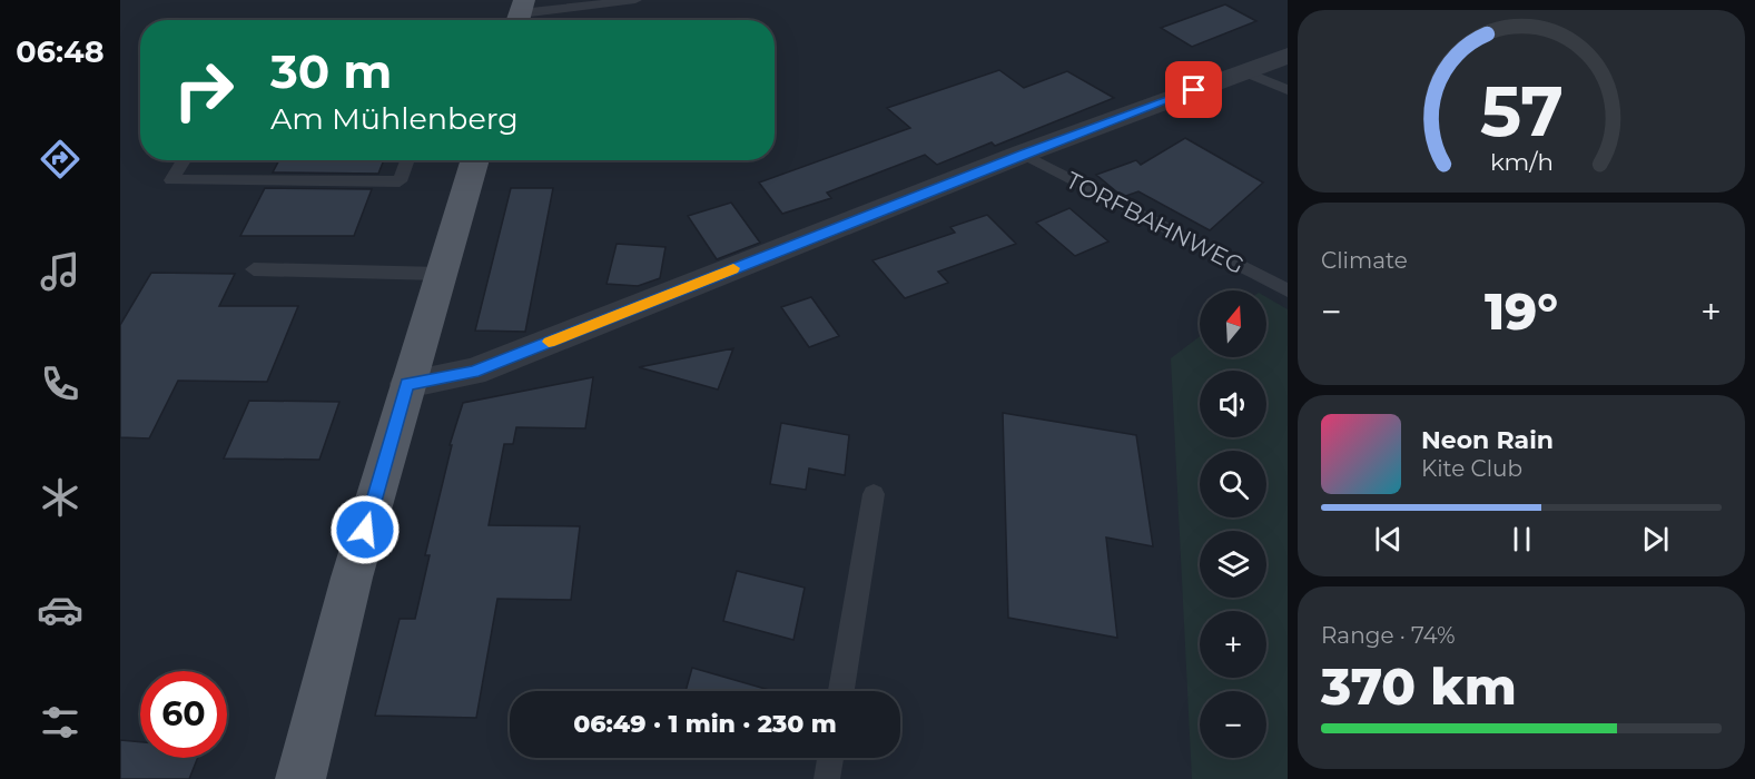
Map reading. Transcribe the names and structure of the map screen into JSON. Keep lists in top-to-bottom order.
{
  "streets": {
    "lane": ["TORFBAHNWEG"]
  },
  "north": "top",
  "page": {
    "tabs": "06:48",
    "turn": ["30 m", "Am Mühlenberg"],
    "tile": [
      "Climate",
      ["Range · 74%", "370 km"]
    ],
    "heat": ["−", "19°", "+"],
    "map_buttons": ["+", "−"],
    "song": ["Neon Rain", "Kite Club"],
    "limit": "60",
    "trip": "06:49 · 1 min · 230 m",
    "gauge": ["57", "km/h"]
  }
}
